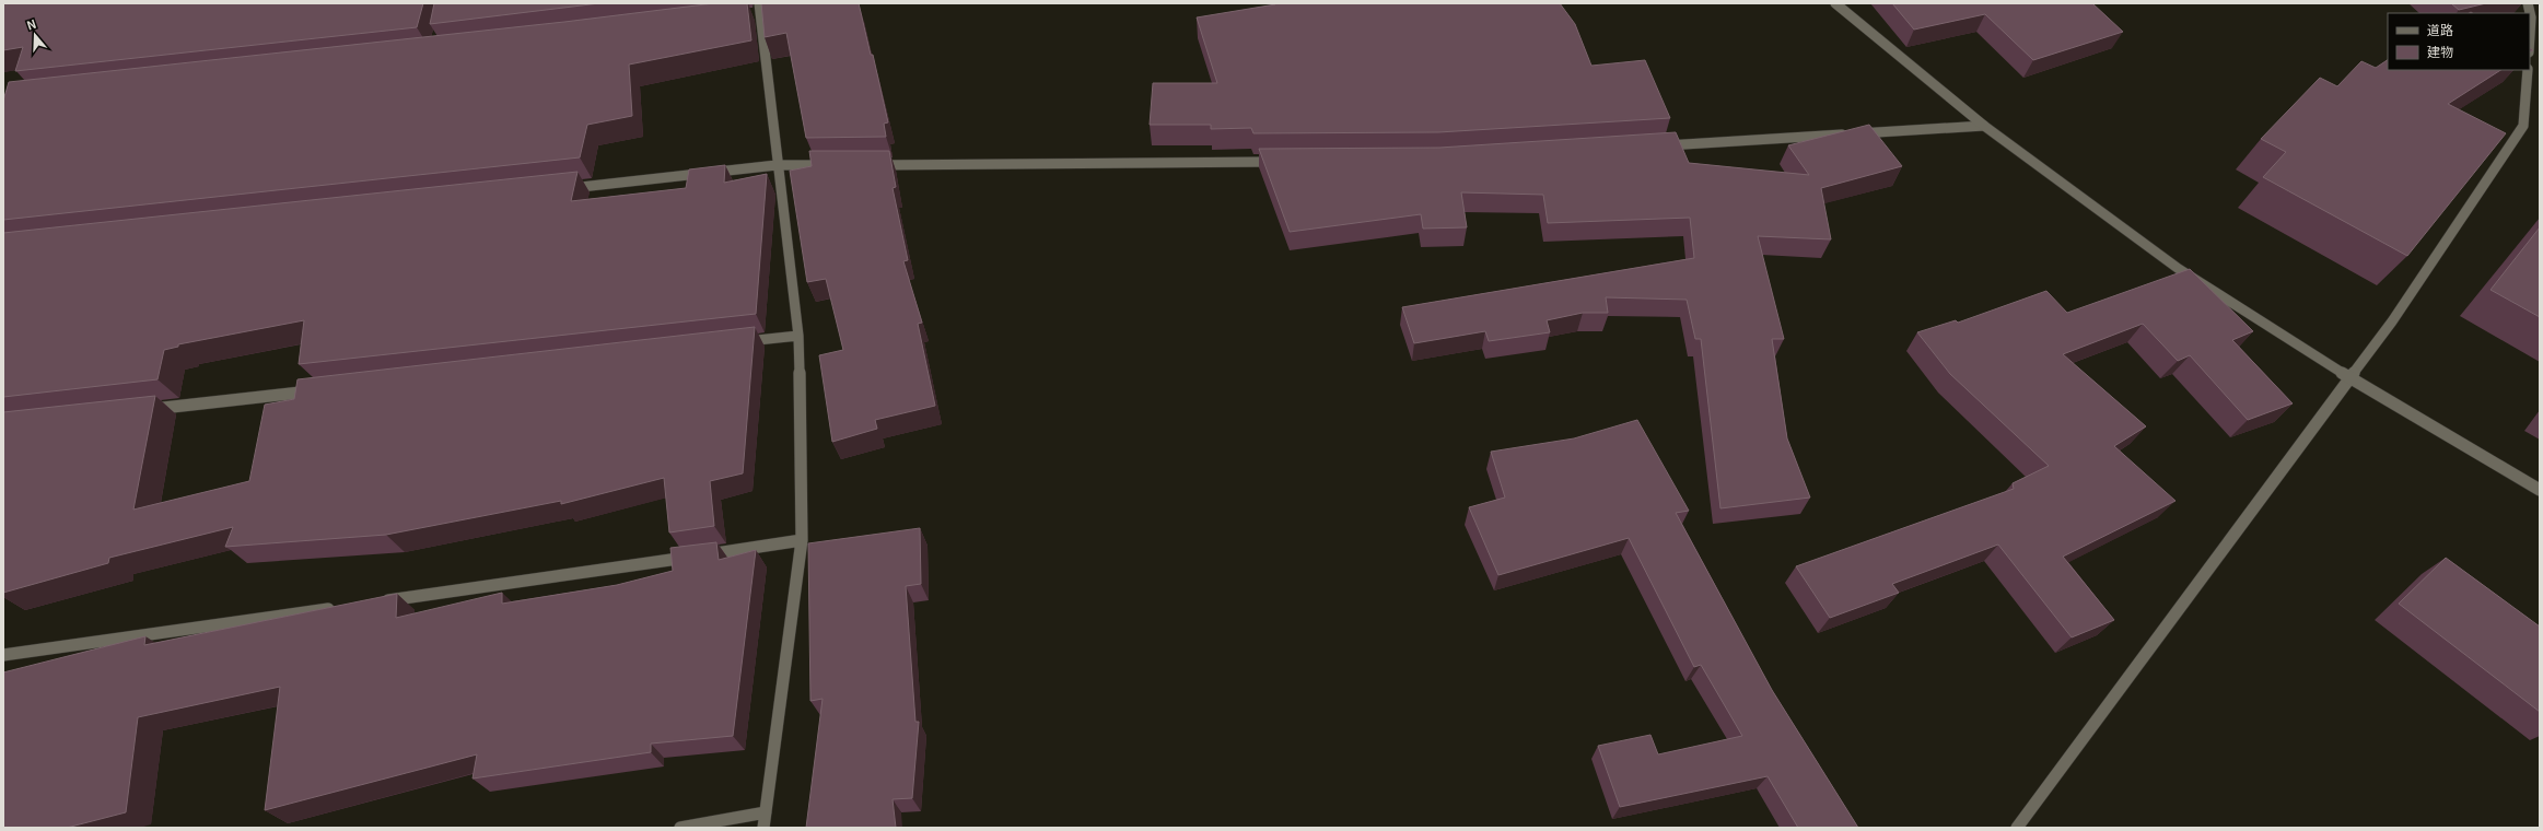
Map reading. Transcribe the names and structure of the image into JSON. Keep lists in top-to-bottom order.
{
  "legend": ["道路", "建物"],
  "north": "top"
}
